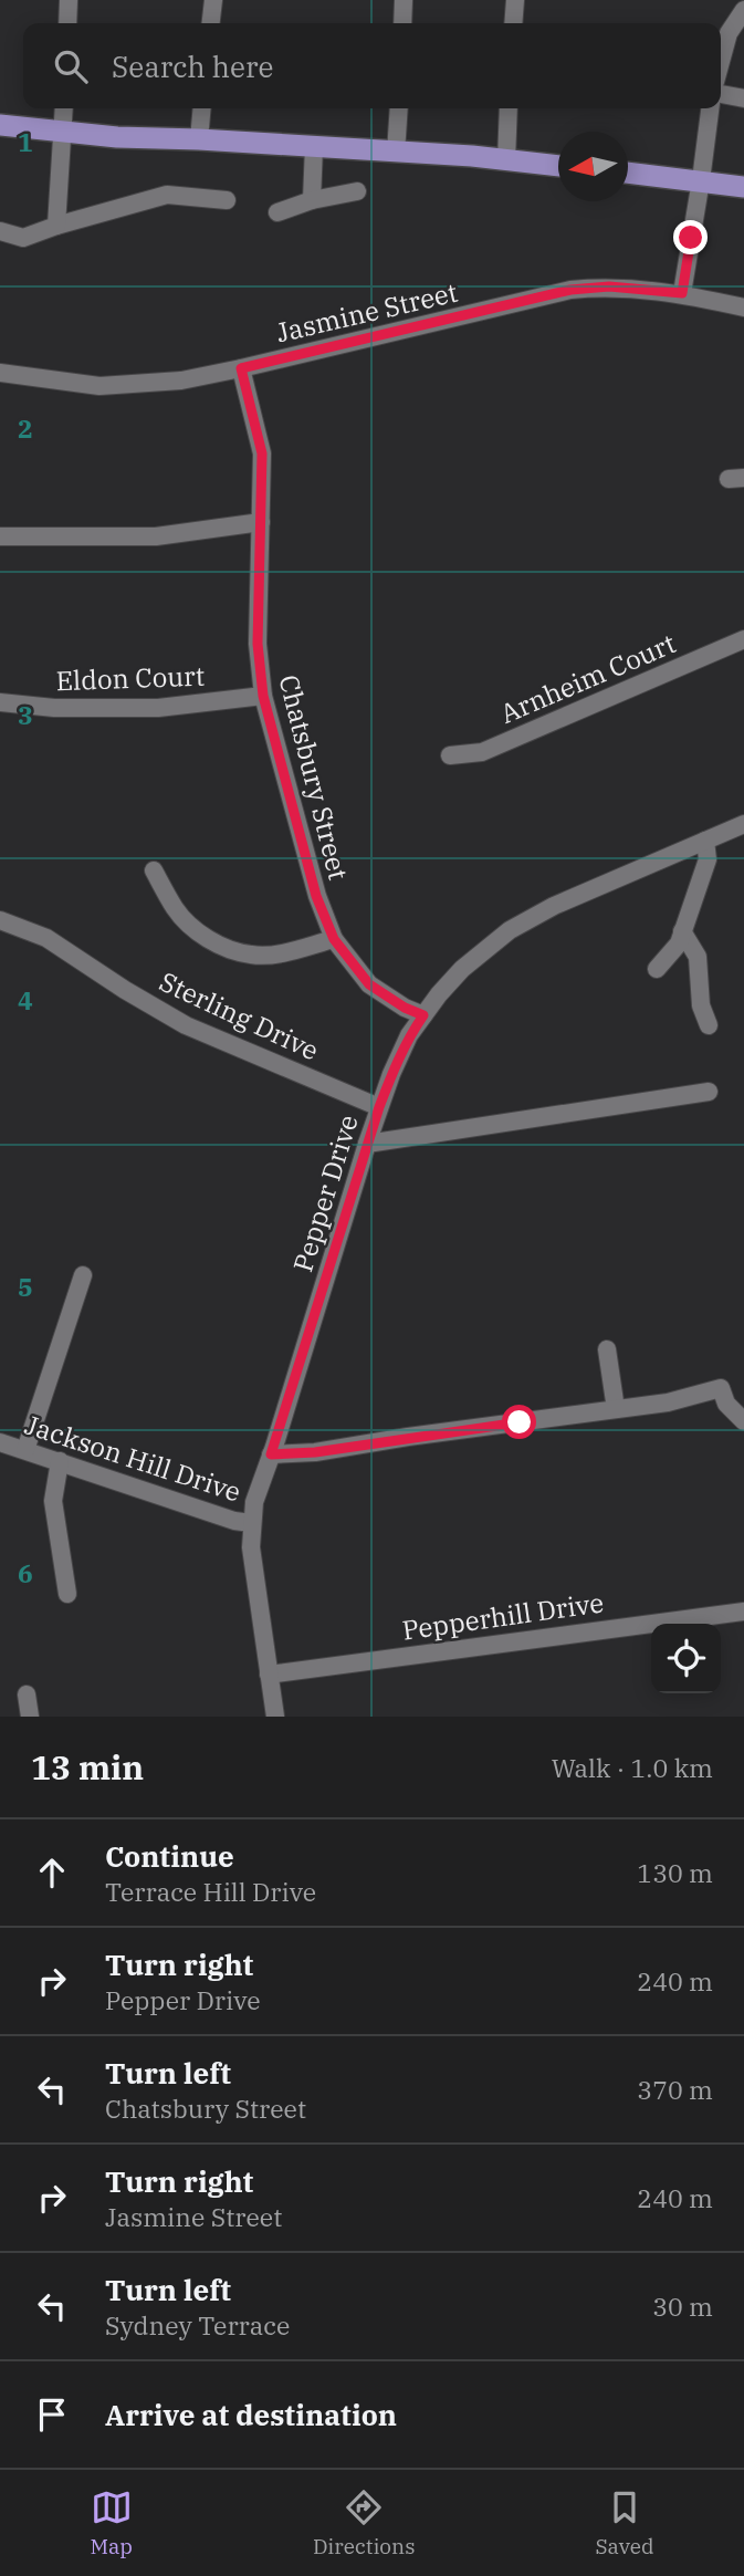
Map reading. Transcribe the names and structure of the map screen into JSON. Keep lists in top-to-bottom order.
{
  "streets": {
    "street": [
      "Jasmine Street",
      "Eldon Court",
      "Arnheim Court",
      "Chatsbury Street",
      "Sterling Drive",
      "Pepper Drive",
      "Jackson Hill Drive",
      "Pepperhill Drive"
    ]
  },
  "crossings": [
    ["Jasmine Street", "Chatsbury Street"],
    ["Eldon Court", "Chatsbury Street"],
    ["Chatsbury Street", "Pepper Drive"],
    ["Sterling Drive", "Pepper Drive"],
    ["Pepper Drive", "Jackson Hill Drive"],
    ["Pepper Drive", "Pepperhill Drive"]
  ],
  "north": "left",
  "page": {
    "search": "Search here",
    "heading": ["13 min", "Walk · 1.0 km"],
    "list": [
      ["Continue", "Terrace Hill Drive", "130 m"],
      ["Turn right", "Pepper Drive", "240 m"],
      ["Turn left", "Chatsbury Street", "370 m"],
      ["Turn right", "Jasmine Street", "240 m"],
      ["Turn left", "Sydney Terrace", "30 m"],
      "Arrive at destination"
    ],
    "nav": ["Map", "Directions", "Saved"]
  },
  "grid": {
    "rows": [
      "1",
      "2",
      "3",
      "4",
      "5",
      "6"
    ]
  }
}
